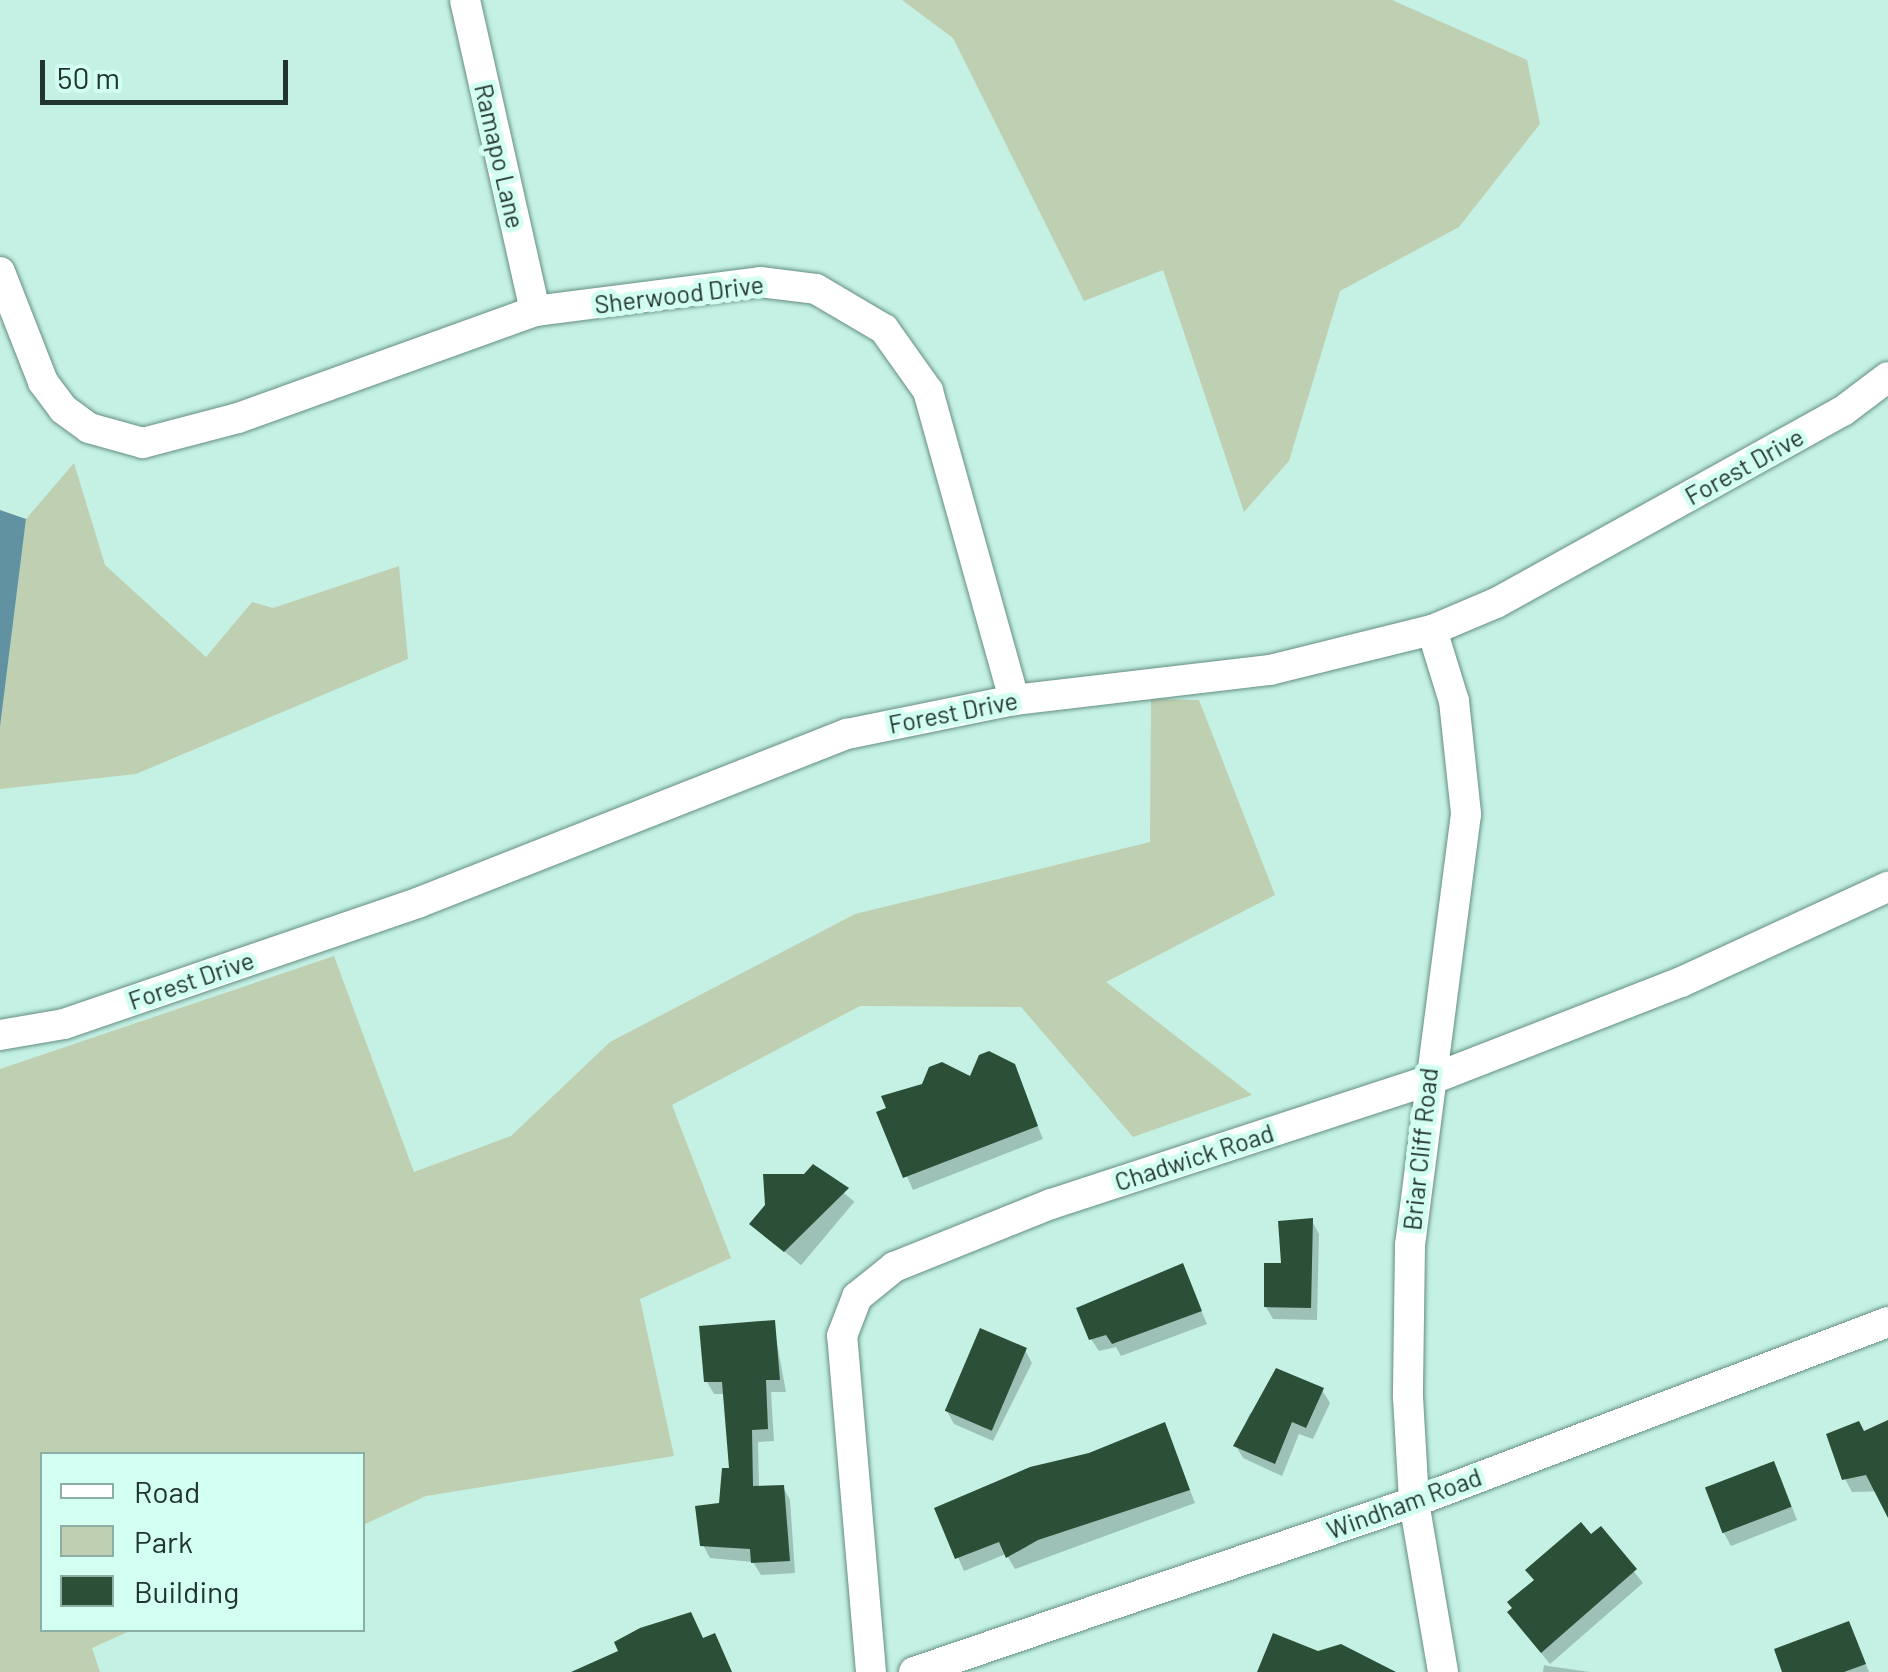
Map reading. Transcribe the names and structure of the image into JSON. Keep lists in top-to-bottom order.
{
  "streets": {
    "street": [
      "Ramapo Lane",
      "Sherwood Drive",
      "Forest Drive",
      "Briar Cliff Road",
      "Chadwick Road",
      "Windham Road"
    ]
  },
  "crossings": [
    ["Ramapo Lane", "Sherwood Drive"],
    ["Sherwood Drive", "Forest Drive"],
    ["Forest Drive", "Briar Cliff Road"],
    ["Briar Cliff Road", "Chadwick Road"],
    ["Briar Cliff Road", "Windham Road"]
  ],
  "legend": ["Road", "Park", "Building"],
  "scale_bar": "50 m"
}
